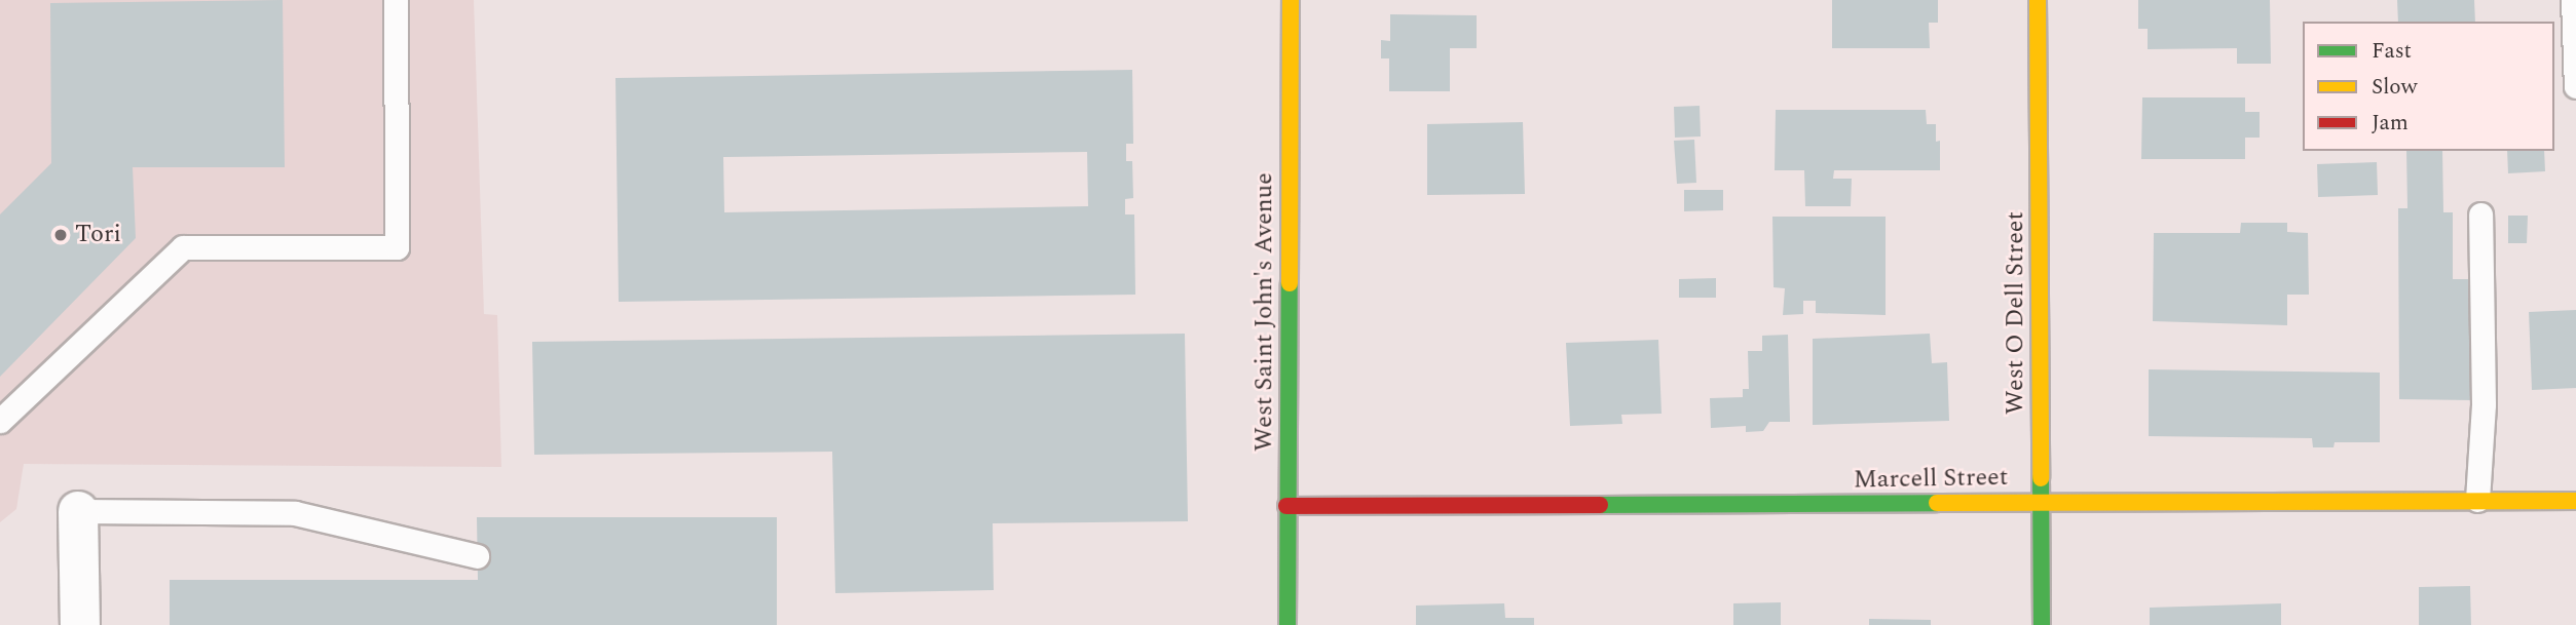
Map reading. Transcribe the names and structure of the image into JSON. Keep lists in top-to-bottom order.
{
  "streets": {
    "street": ["West Saint John's Avenue", "West O Dell Street", "Marcell Street"]
  },
  "crossings": [
    ["West Saint John's Avenue", "Marcell Street"],
    ["West O Dell Street", "Marcell Street"]
  ],
  "places": ["Tori"],
  "legend": ["Fast", "Slow", "Jam"]
}
